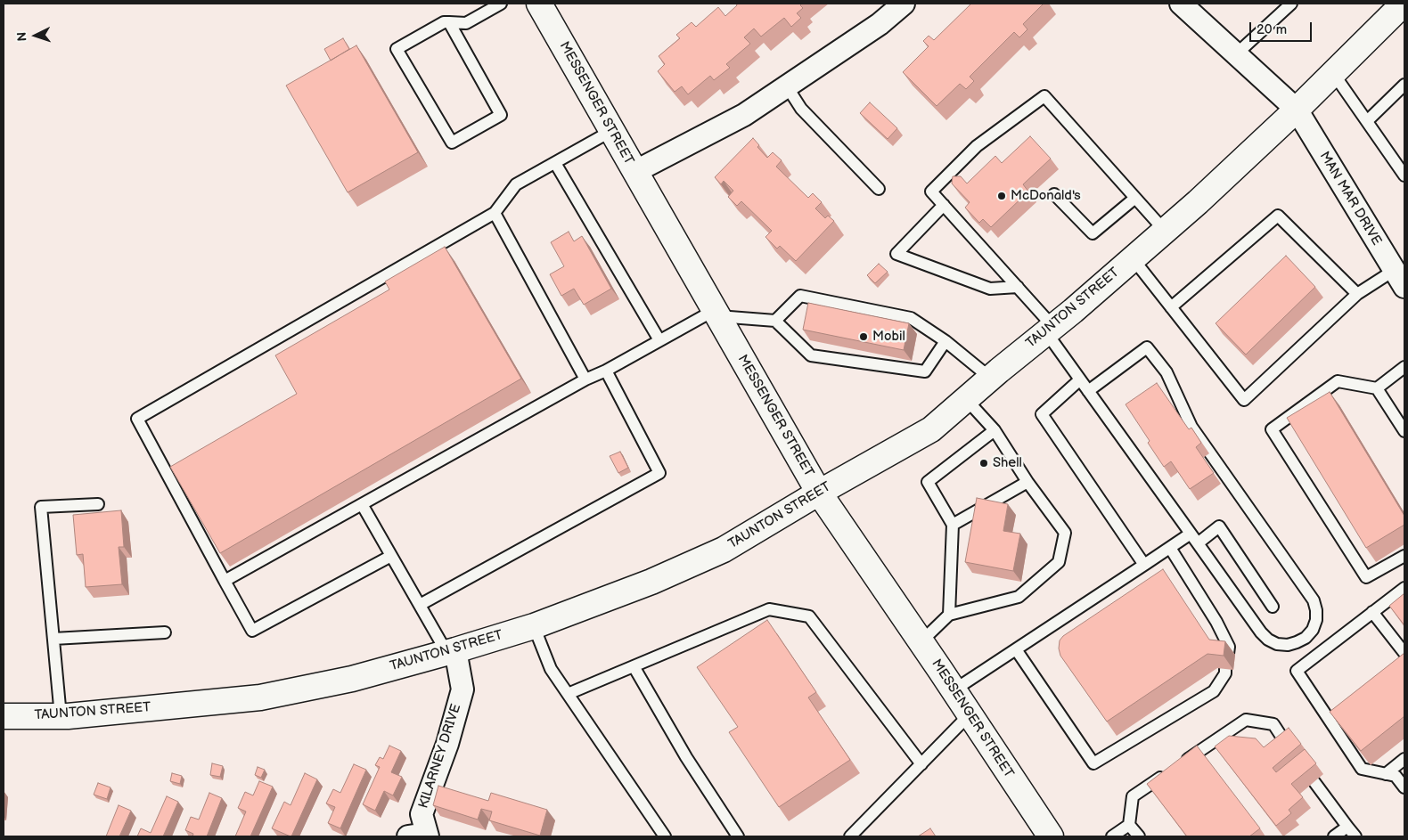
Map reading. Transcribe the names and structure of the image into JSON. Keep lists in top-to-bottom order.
{
  "streets": {
    "main road": ["MESSENGER STREET", "TAUNTON STREET"],
    "street": ["MAN MAR DRIVE", "KILARNEY DRIVE"]
  },
  "crossings": [
    ["MESSENGER STREET", "TAUNTON STREET"],
    ["MAN MAR DRIVE", "TAUNTON STREET"],
    ["TAUNTON STREET", "KILARNEY DRIVE"]
  ],
  "places": ["McDonald's", "Mobil", "Shell"],
  "scale_bar": "20 m",
  "north": "left"
}
